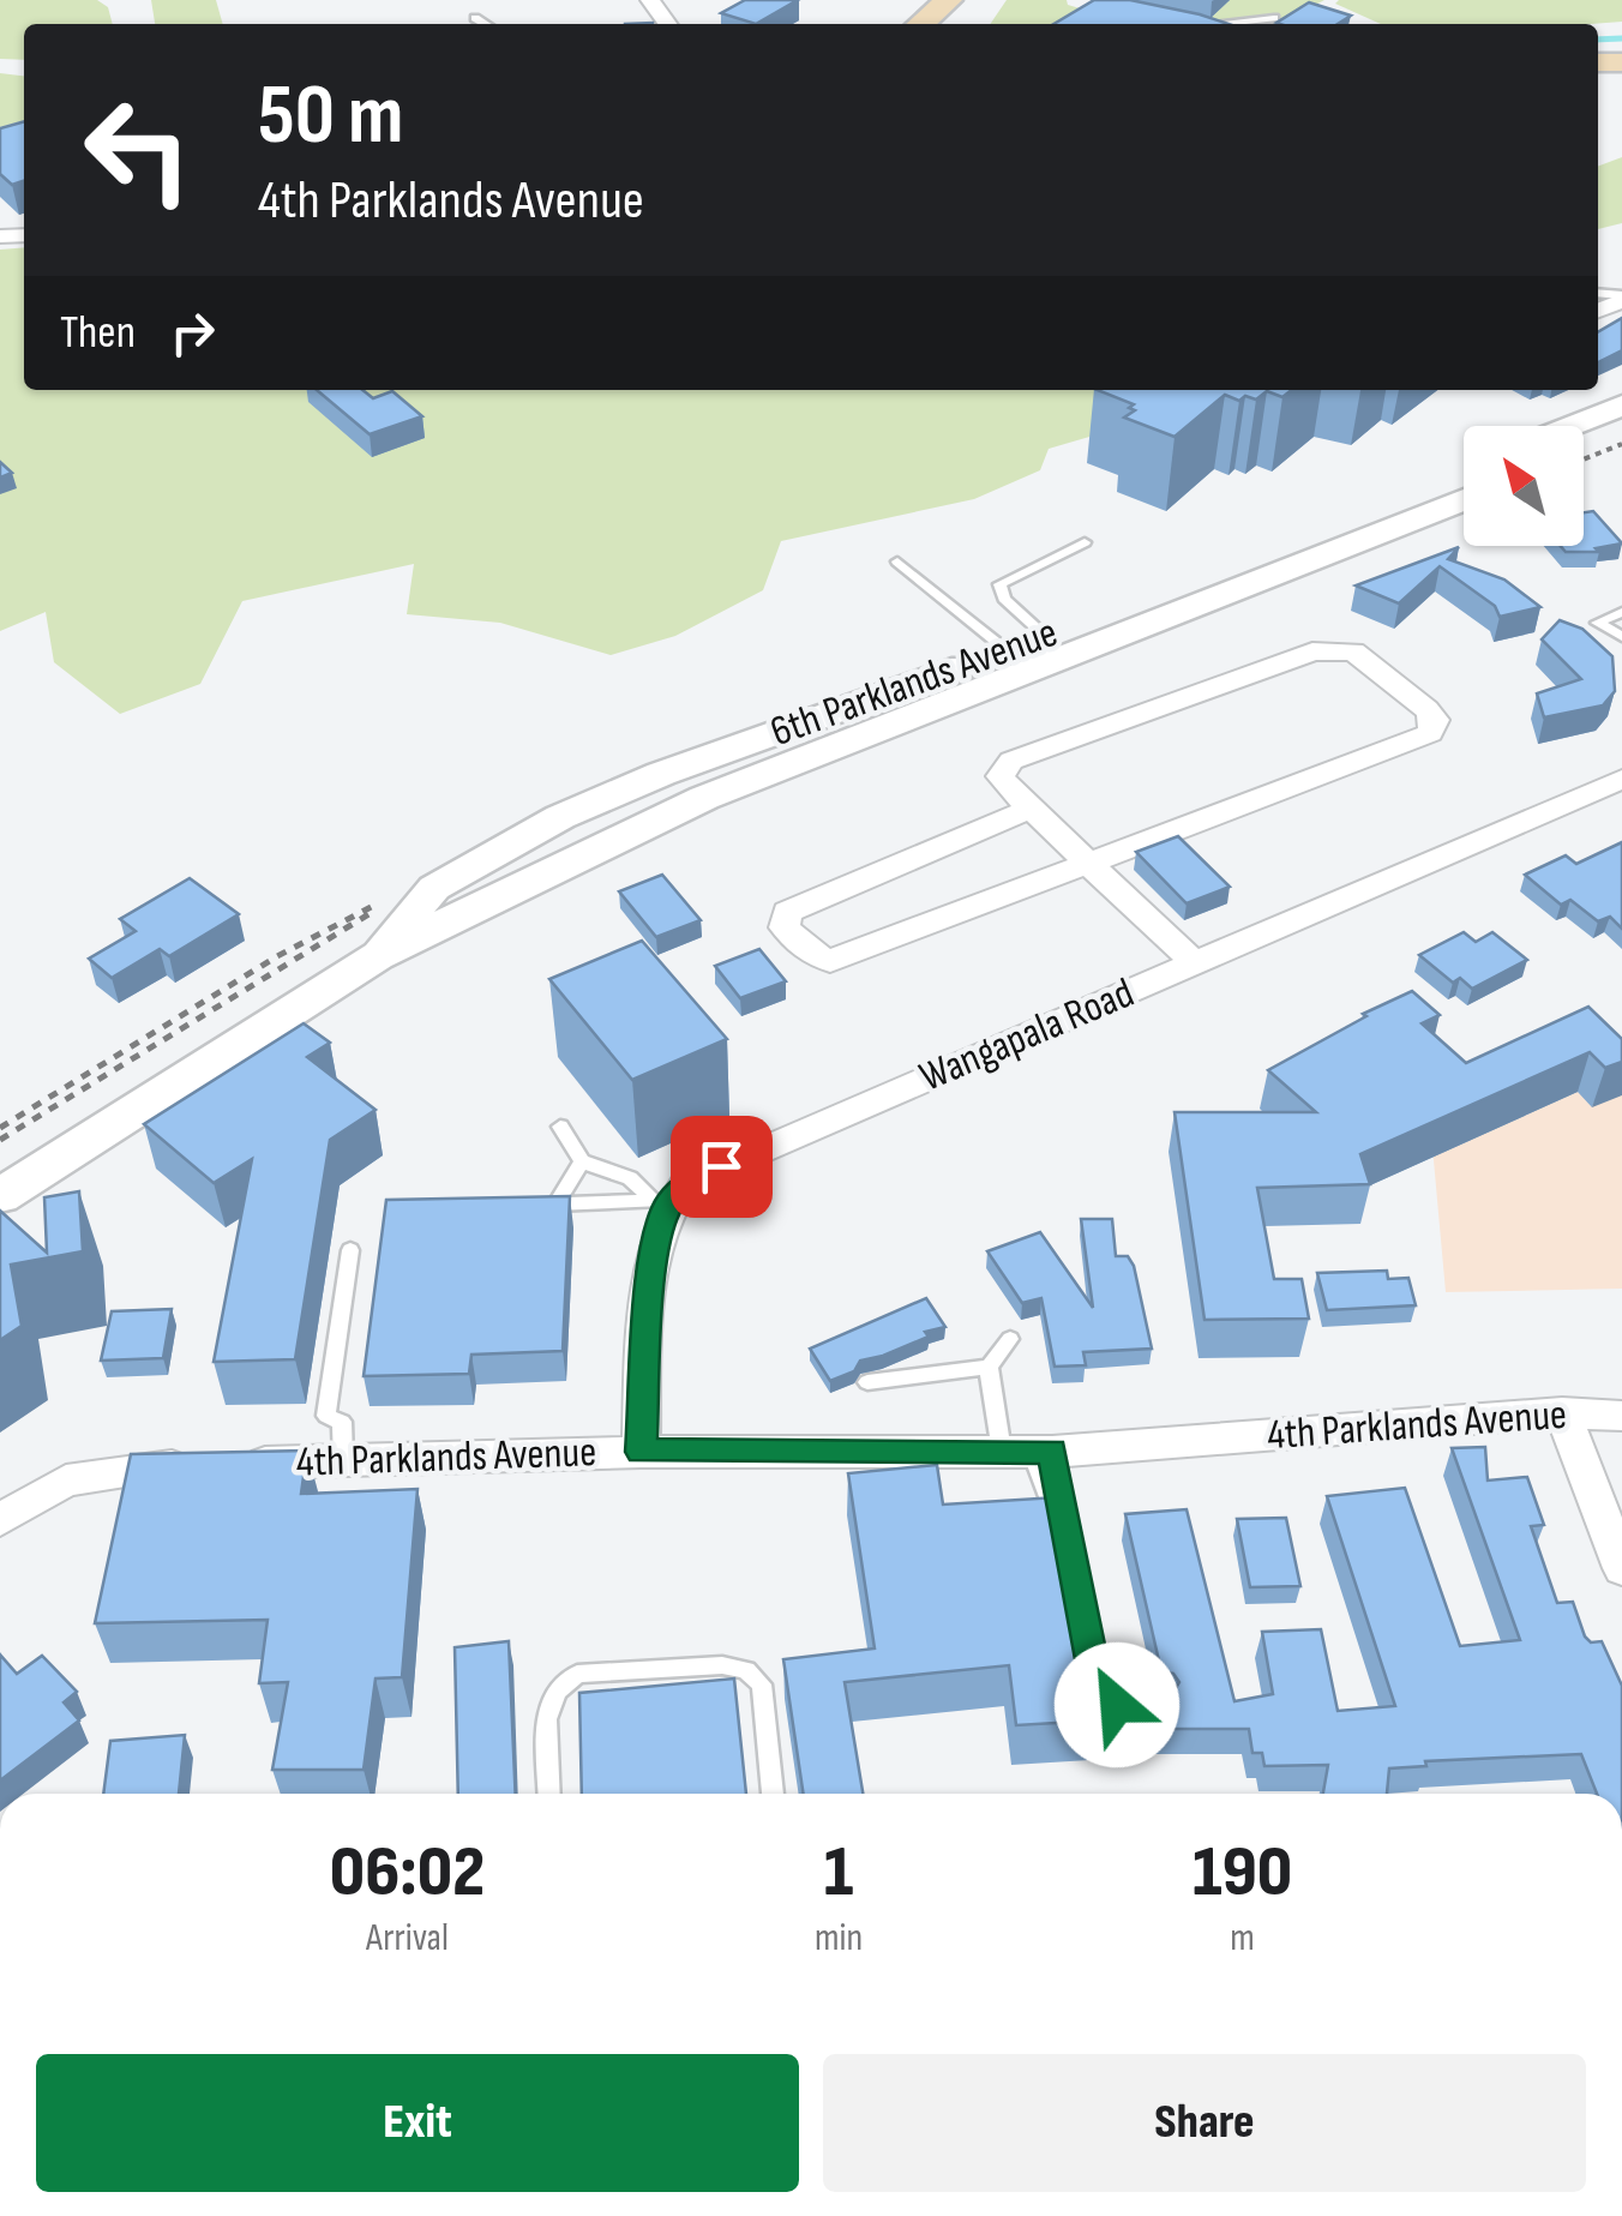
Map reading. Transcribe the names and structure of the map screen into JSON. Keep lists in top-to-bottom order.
{
  "streets": {
    "street": ["6th Parklands Avenue", "Wangapala Road", "4th Parklands Avenue"]
  },
  "north": "top left",
  "page": {
    "turn": ["50 m", "4th Parklands Avenue"],
    "then": "Then",
    "eta": [
      "06:02",
      "Arrival",
      "1",
      "min",
      "190",
      "m"
    ],
    "buttons": ["Exit", "Share"]
  }
}
